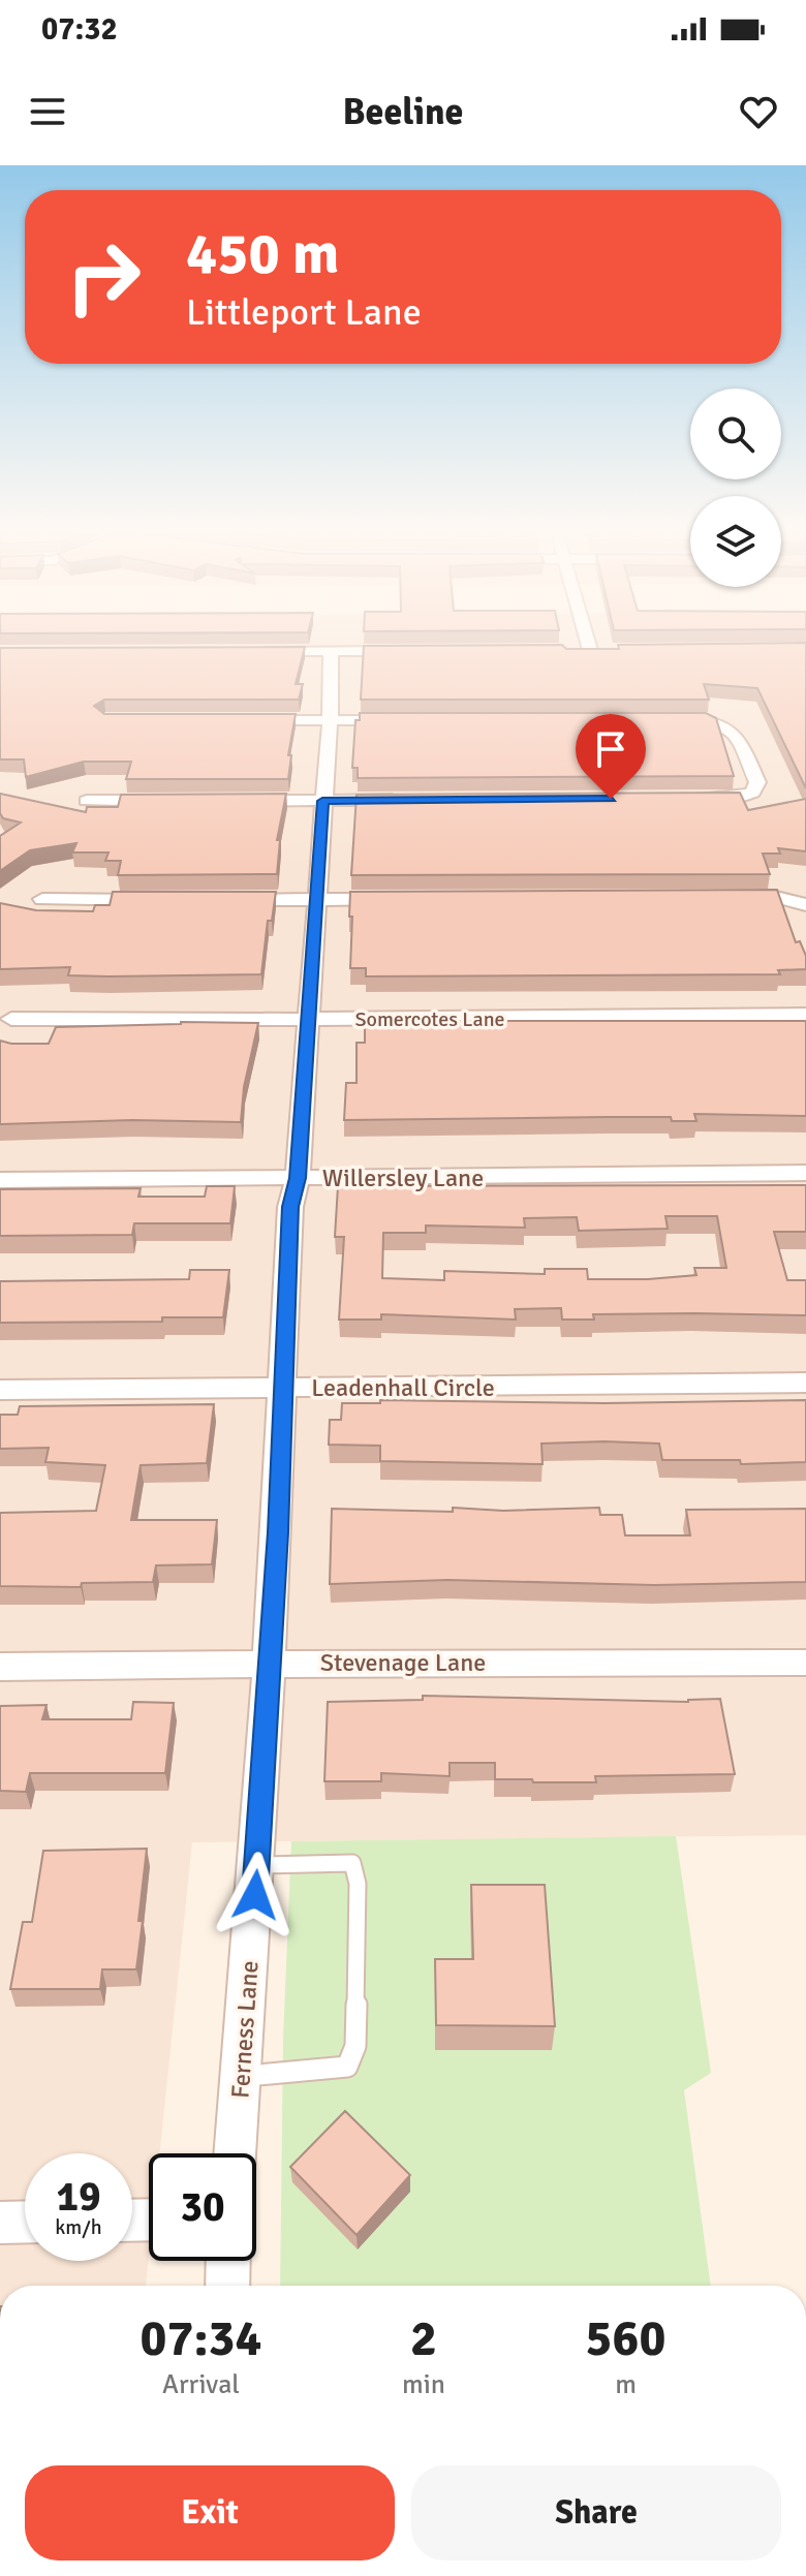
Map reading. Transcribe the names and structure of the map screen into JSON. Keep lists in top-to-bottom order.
{
  "streets": {
    "street": [
      "Somercotes Lane",
      "Willersley Lane",
      "Leadenhall Circle",
      "Stevenage Lane",
      "Ferness Lane"
    ]
  },
  "crossings": [
    ["Somercotes Lane", "Ferness Lane"],
    ["Willersley Lane", "Ferness Lane"],
    ["Leadenhall Circle", "Ferness Lane"],
    ["Stevenage Lane", "Ferness Lane"]
  ],
  "page": {
    "status": "07:32",
    "header": "Beeline",
    "turn": ["450 m", "Littleport Lane"],
    "speed": "19 km/h",
    "limit": "30",
    "eta": [
      "07:34",
      "Arrival",
      "2",
      "min",
      "560",
      "m"
    ],
    "buttons": ["Exit", "Share"]
  }
}
